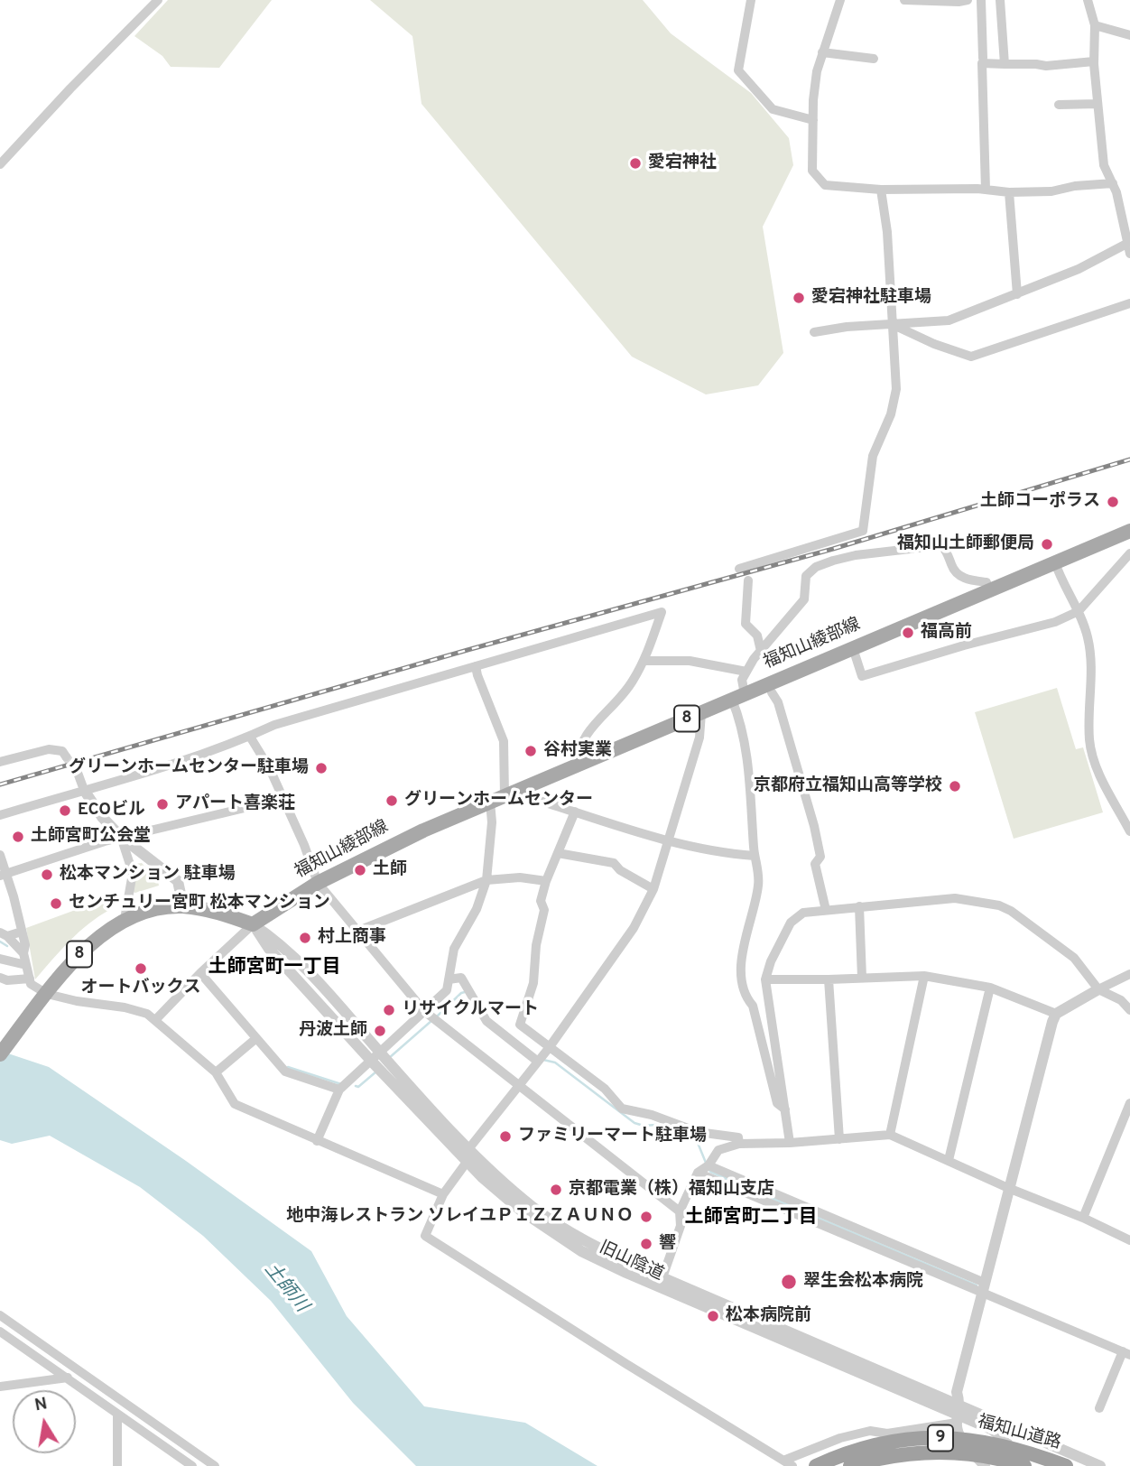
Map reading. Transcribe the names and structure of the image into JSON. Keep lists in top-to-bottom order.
{
  "streets": {
    "highway": ["福知山道路", "9"],
    "main road": ["福知山綾部線", "8"],
    "street": ["旧山陰道"]
  },
  "crossings": [
    ["福知山綾部線", "8"]
  ],
  "districts": ["土師宮町一丁目", "土師宮町二丁目"],
  "water": ["土師川"],
  "places": [
    "愛宕神社",
    "愛宕神社駐車場",
    "土師コーポラス",
    "福知山土師郵便局",
    "福高前",
    "谷村実業",
    "グリーンホームセンター駐車場",
    "京都府立福知山高等学校",
    "グリーンホームセンター",
    "アパート喜楽荘",
    "ECOビル",
    "土師宮町公会堂",
    "土師",
    "松本マンション 駐車場",
    "センチュリー宮町 松本マンション",
    "村上商事",
    "オートバックス",
    "リサイクルマート",
    "丹波土師",
    "ファミリーマート駐車場",
    "京都電業（株）福知山支店",
    "地中海レストラン ソレイユＰＩＺＺＡＵＮＯ",
    "響",
    "翠生会松本病院",
    "松本病院前"
  ],
  "north": "top"
}
